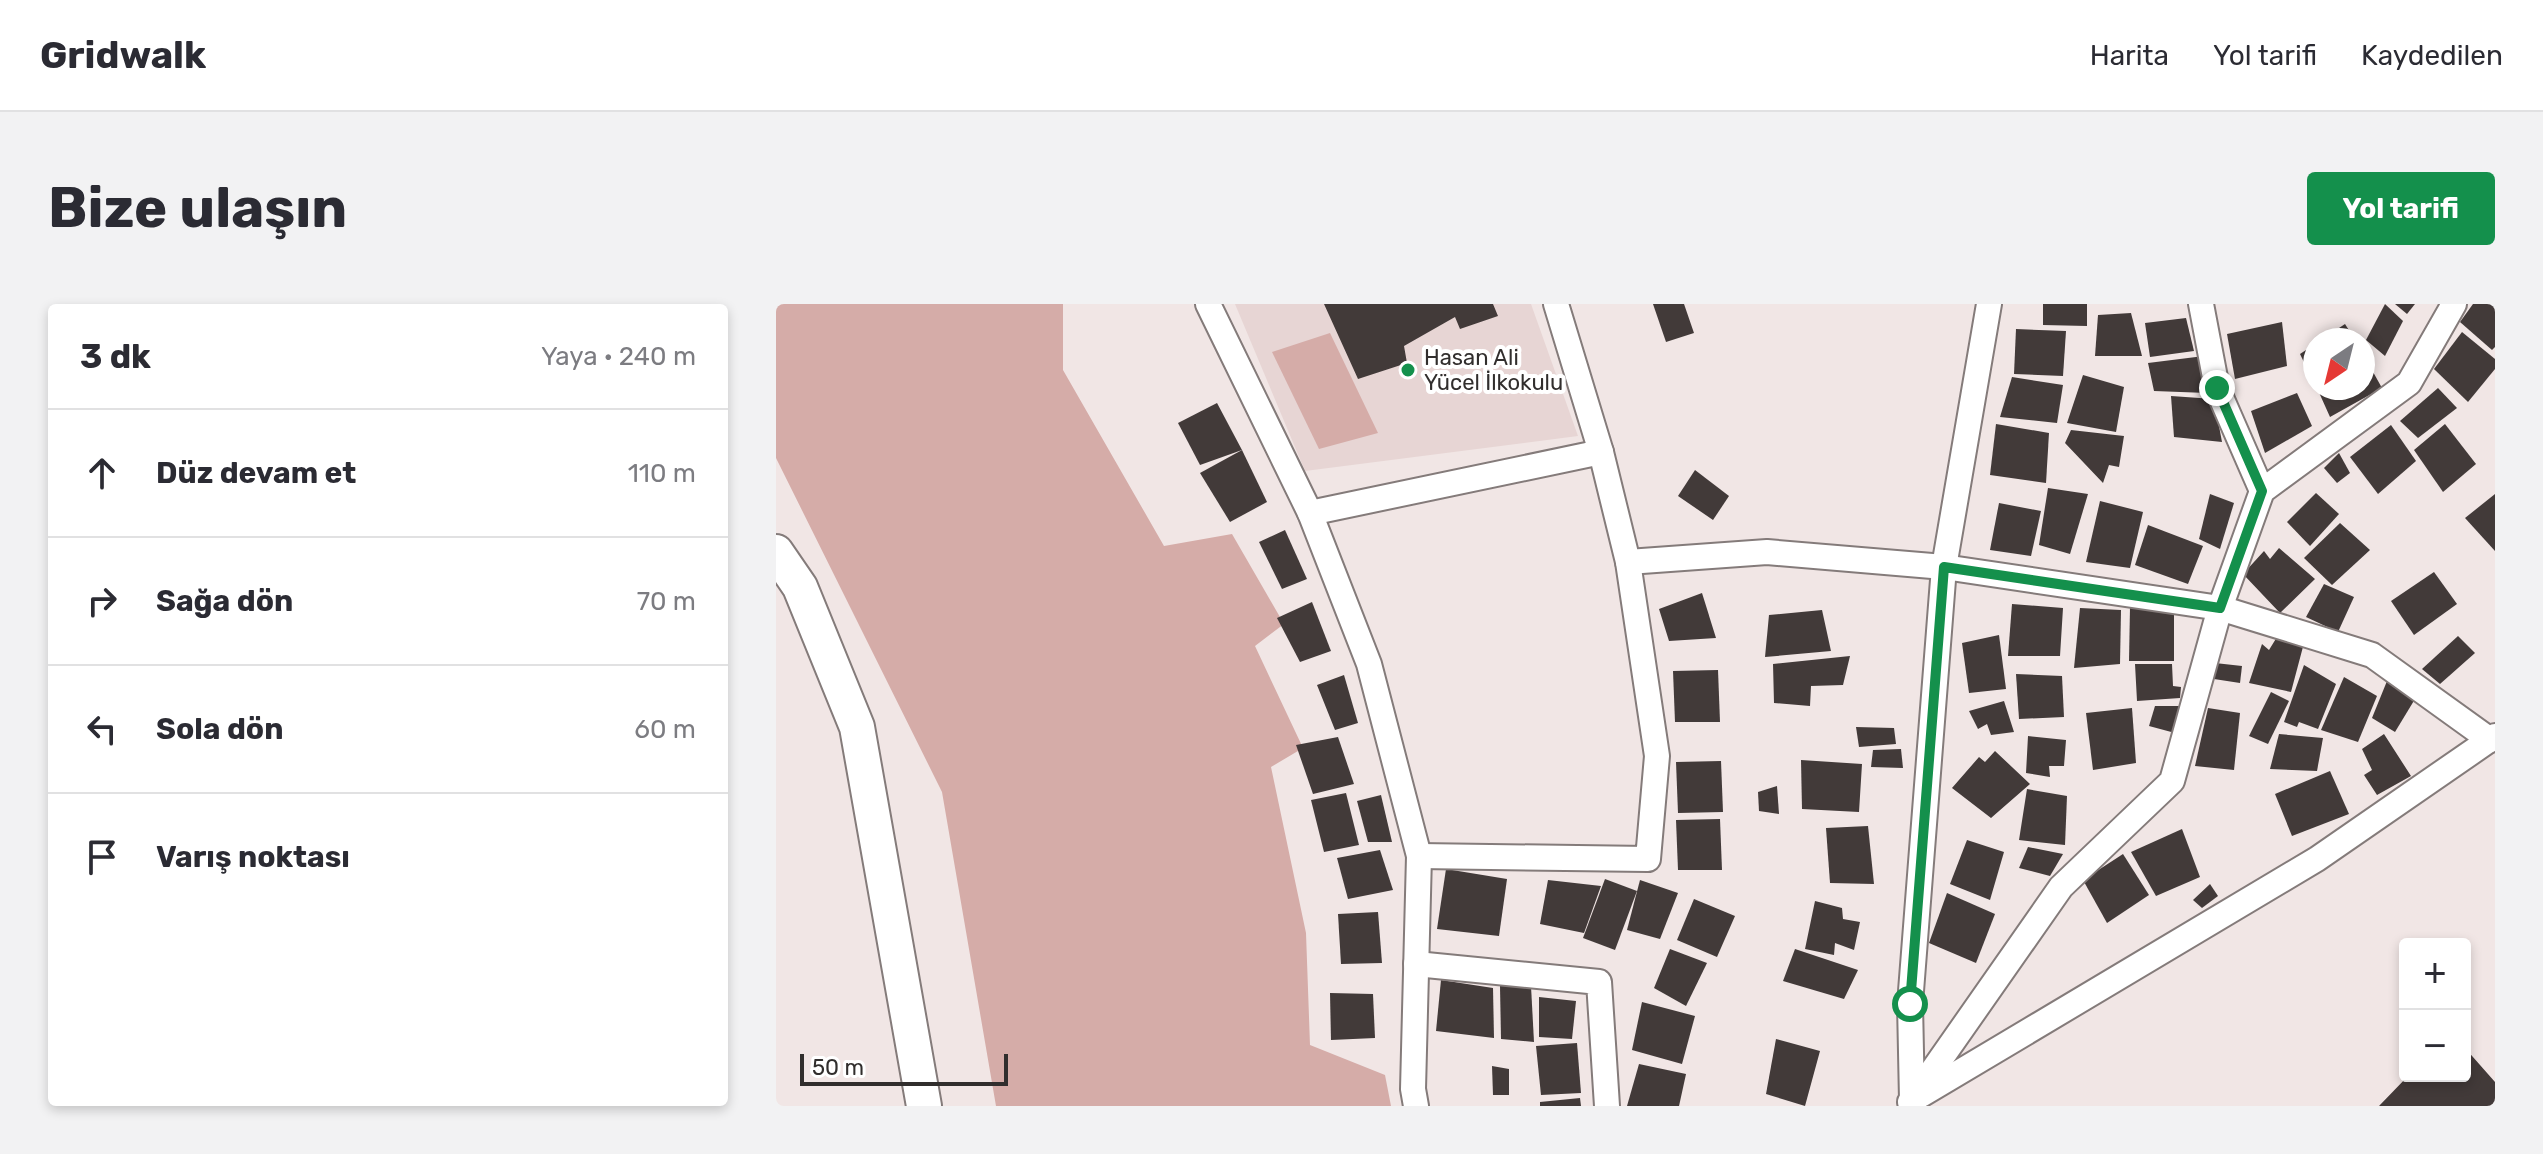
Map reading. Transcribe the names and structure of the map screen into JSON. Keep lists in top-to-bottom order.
{
  "places": ["Hasan Ali Yücel İlkokulu"],
  "scale_bar": "50 m",
  "north": "bottom left",
  "page": {
    "header": "Gridwalk",
    "nav": ["Harita", "Yol tarifi", "Kaydedilen"],
    "buttons": "Yol tarifi",
    "title": "Bize ulaşın",
    "heading": ["3 dk", "Yaya · 240 m"],
    "list": [
      ["Düz devam et", "110 m"],
      ["Sağa dön", "70 m"],
      ["Sola dön", "60 m"],
      "Varış noktası"
    ],
    "map_buttons": ["+", "−"],
    "scale": "50 m"
  }
}
